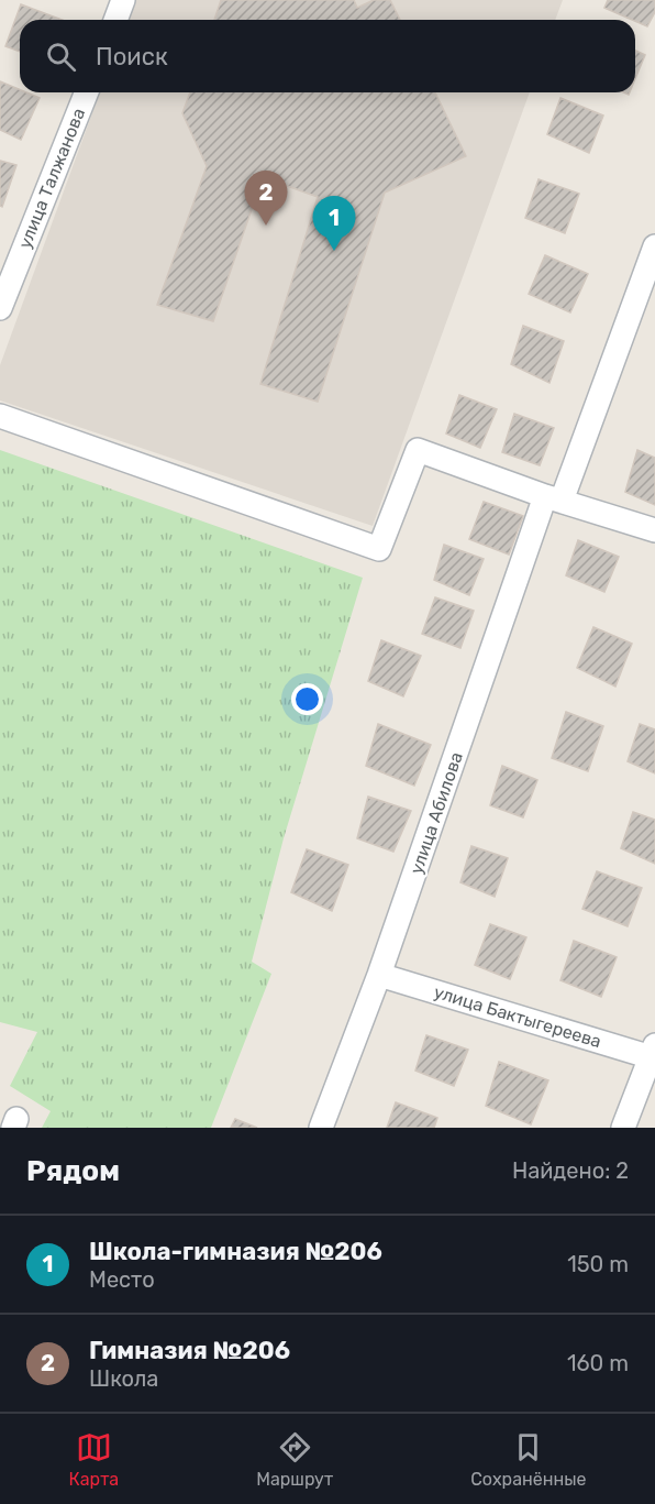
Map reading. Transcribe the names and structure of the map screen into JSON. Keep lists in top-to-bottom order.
{
  "streets": {
    "street": ["улица Талжанова", "улица Абилова", "улица Бактыгереева"]
  },
  "crossings": [
    ["улица Абилова", "улица Бактыгереева"]
  ],
  "page": {
    "search": "Поиск",
    "pins": ["2", "1"],
    "heading": ["Рядом", "Найдено: 2"],
    "list": [
      {
        "mark": "1",
        "name": "Школа-гимназия №206",
        "note": "Место",
        "value": "150 m"
      },
      {
        "mark": "2",
        "name": "Гимназия №206",
        "note": "Школа",
        "value": "160 m"
      }
    ],
    "nav": ["Карта", "Маршрут", "Сохранённые"]
  }
}
